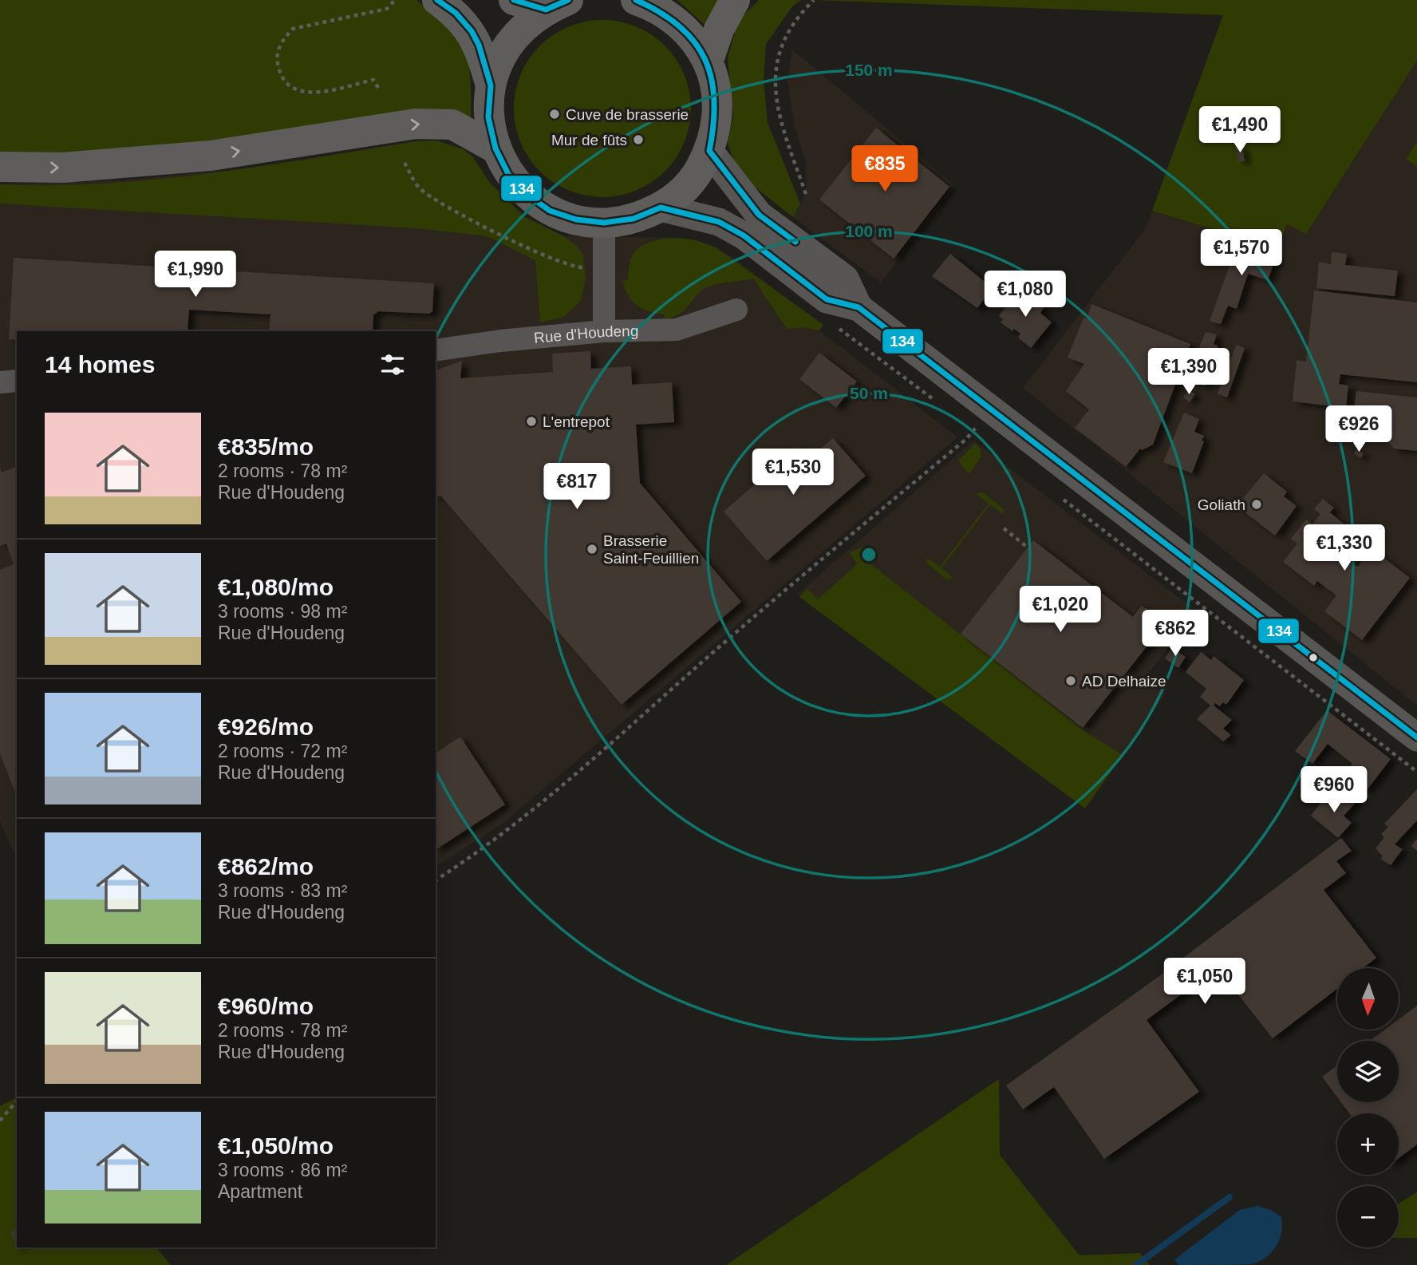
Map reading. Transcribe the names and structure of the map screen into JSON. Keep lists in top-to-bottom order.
{
  "streets": {
    "street": ["Rue d'Houdeng"]
  },
  "places": [
    "Cuve de brasserie",
    "Mur de fûts",
    "L'entrepot",
    "Goliath",
    "Brasserie Saint-Feuillien",
    "AD Delhaize"
  ],
  "lines": ["transit line 134"],
  "north": "bottom",
  "page": {
    "price": [
      "€1,490",
      "€835",
      "€1,570",
      "€1,990",
      "€1,080",
      "€1,390",
      "€926",
      "€1,530",
      "€817",
      "€1,330",
      "€1,020",
      "€862",
      "€960",
      "€1,050"
    ],
    "heading": "14 homes",
    "list": [
      {
        "name": "€835/mo",
        "note": "2 rooms · 78 m² · Rue d'Houdeng"
      },
      {
        "name": "€1,080/mo",
        "note": "3 rooms · 98 m² · Rue d'Houdeng"
      },
      {
        "name": "€926/mo",
        "note": "2 rooms · 72 m² · Rue d'Houdeng"
      },
      {
        "name": "€862/mo",
        "note": "3 rooms · 83 m² · Rue d'Houdeng"
      },
      {
        "name": "€960/mo",
        "note": "2 rooms · 78 m² · Rue d'Houdeng"
      },
      {
        "name": "€1,050/mo",
        "note": "3 rooms · 86 m² · Apartment"
      }
    ],
    "map_buttons": ["+", "−"]
  },
  "rings": ["150 m", "100 m", "50 m"]
}
